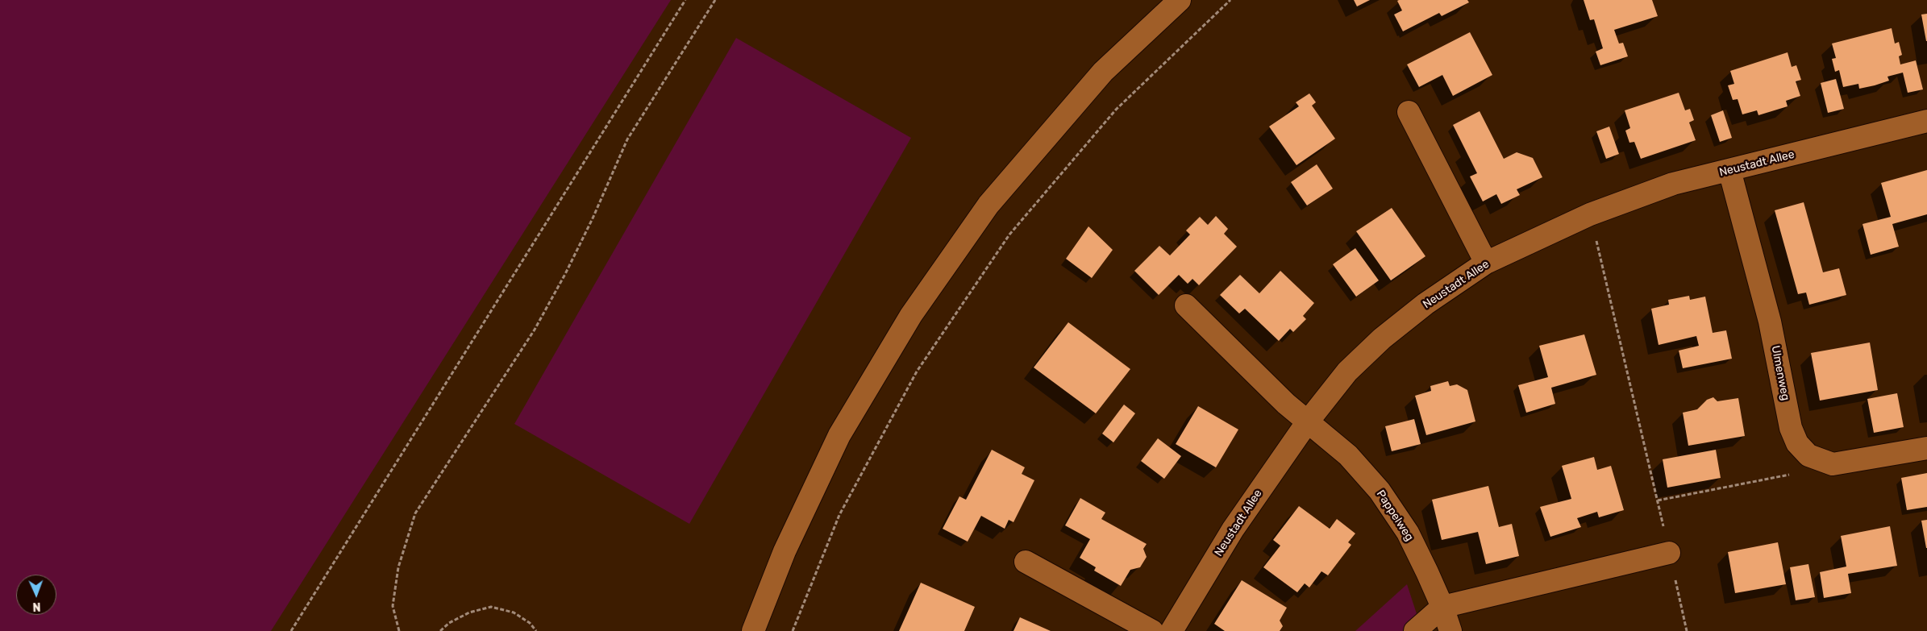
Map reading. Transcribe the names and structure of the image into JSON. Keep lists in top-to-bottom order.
{
  "streets": {
    "street": ["Neustadt Allee", "Ulmenweg", "Pappelweg"]
  },
  "crossings": [
    ["Neustadt Allee", "Ulmenweg"],
    ["Neustadt Allee", "Pappelweg"]
  ],
  "north": "bottom"
}
